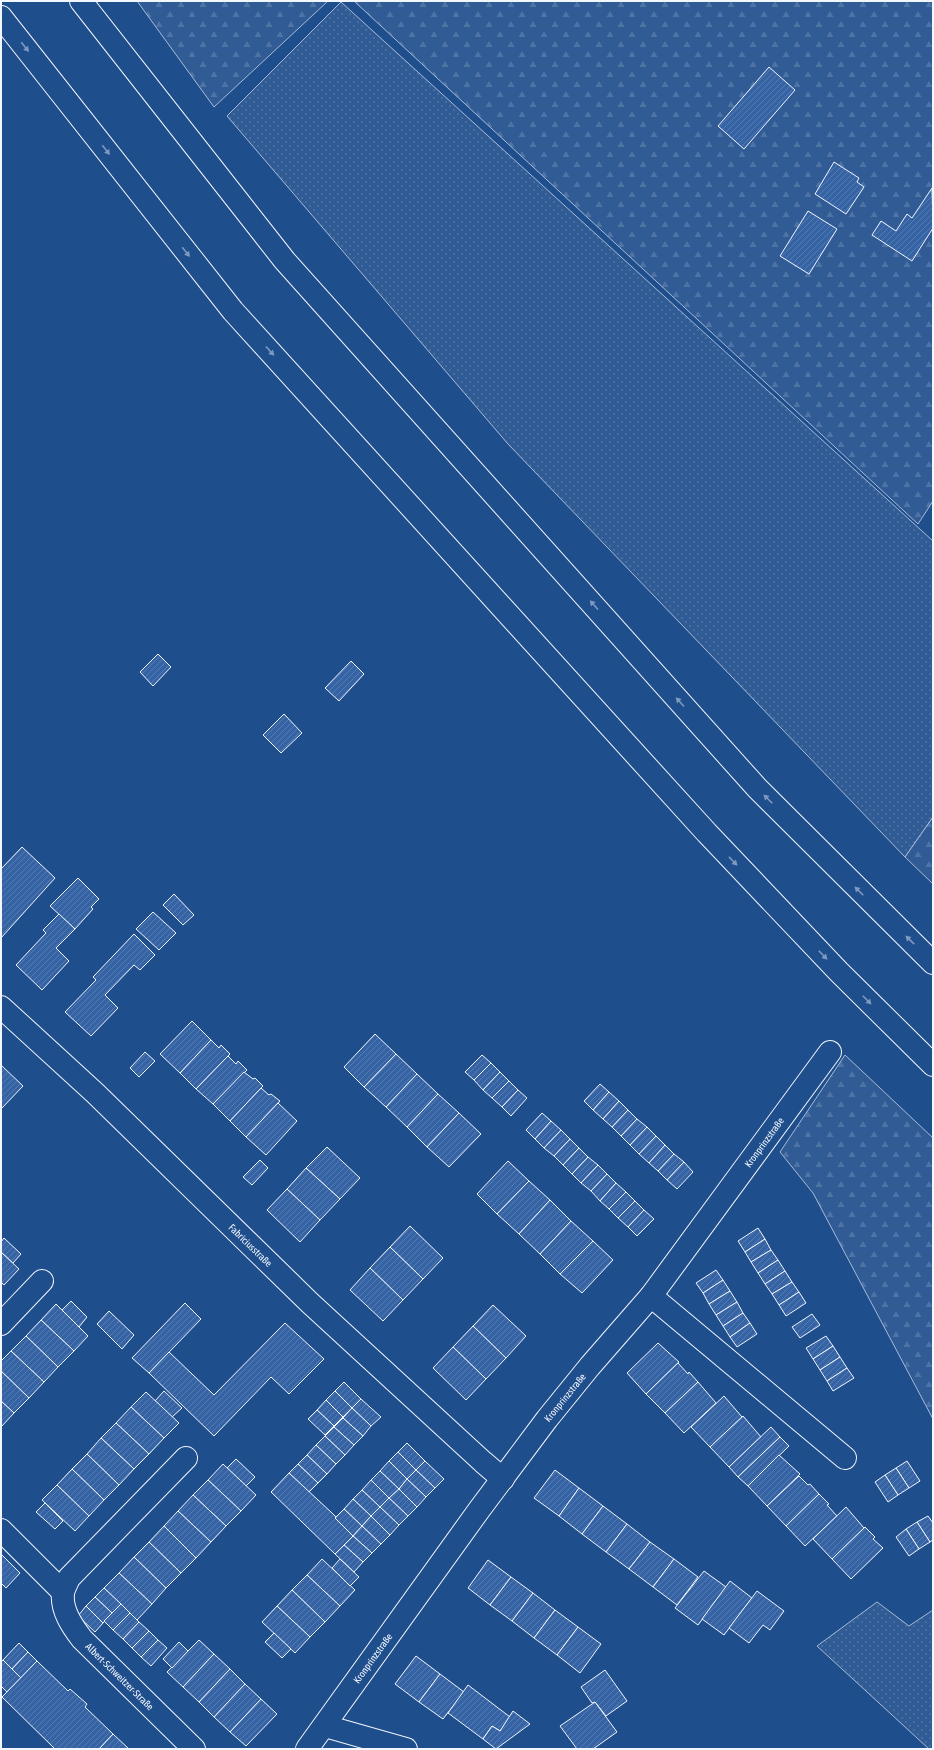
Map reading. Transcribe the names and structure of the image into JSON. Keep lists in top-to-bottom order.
{
  "streets": {
    "main road": ["Kronprinzstraße", "Fabriciusstraße", "Albert-Schweitzer-Straße"]
  },
  "crossings": [
    ["Kronprinzstraße", "Fabriciusstraße"]
  ]
}
